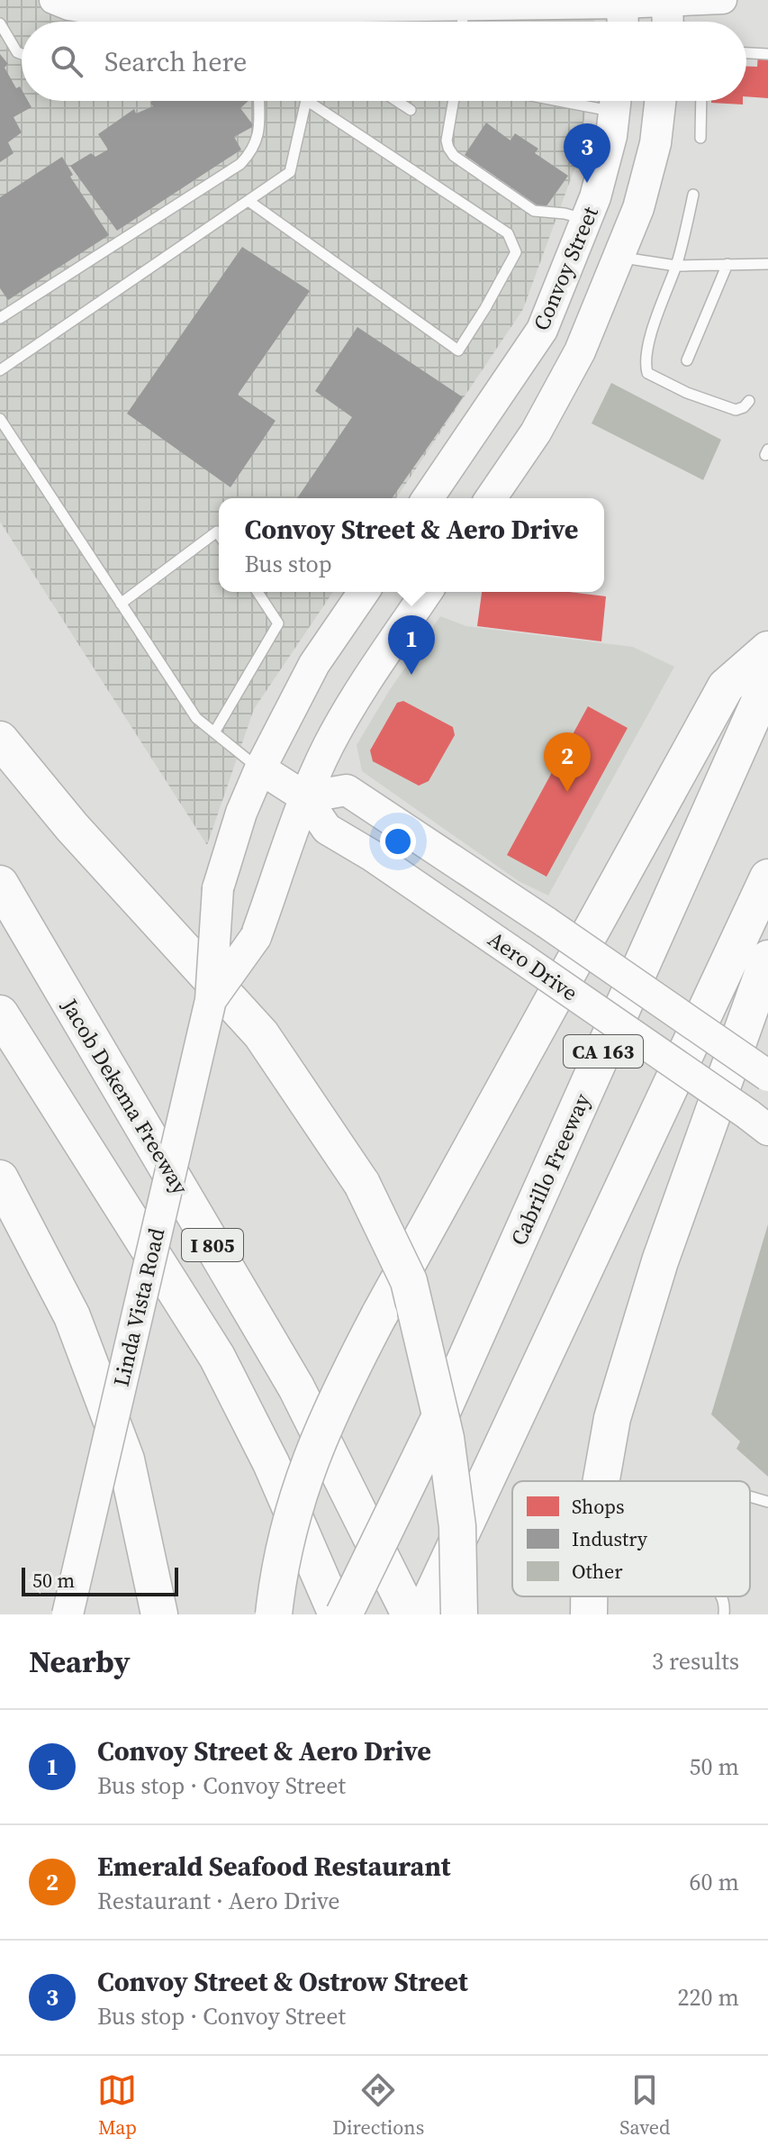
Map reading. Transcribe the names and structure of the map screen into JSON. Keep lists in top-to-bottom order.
{
  "streets": {
    "highway": [
      "CA 163",
      "Jacob Dekema Freeway",
      "Cabrillo Freeway",
      "I 805"
    ],
    "main road": ["Convoy Street", "Aero Drive", "Linda Vista Road"]
  },
  "crossings": [
    ["Aero Drive", "Linda Vista Road"]
  ],
  "legend": ["Shops", "Industry", "Other"],
  "scale_bar": "50 m",
  "page": {
    "search": "Search here",
    "pins": ["3", "1", "2"],
    "popup": ["Convoy Street & Aero Drive", "Bus stop"],
    "scale": "50 m",
    "heading": ["Nearby", "3 results"],
    "list": [
      {
        "mark": "1",
        "name": "Convoy Street & Aero Drive",
        "note": "Bus stop · Convoy Street",
        "value": "50 m"
      },
      {
        "mark": "2",
        "name": "Emerald Seafood Restaurant",
        "note": "Restaurant · Aero Drive",
        "value": "60 m"
      },
      {
        "mark": "3",
        "name": "Convoy Street & Ostrow Street",
        "note": "Bus stop · Convoy Street",
        "value": "220 m"
      }
    ],
    "nav": ["Map", "Directions", "Saved"]
  }
}
